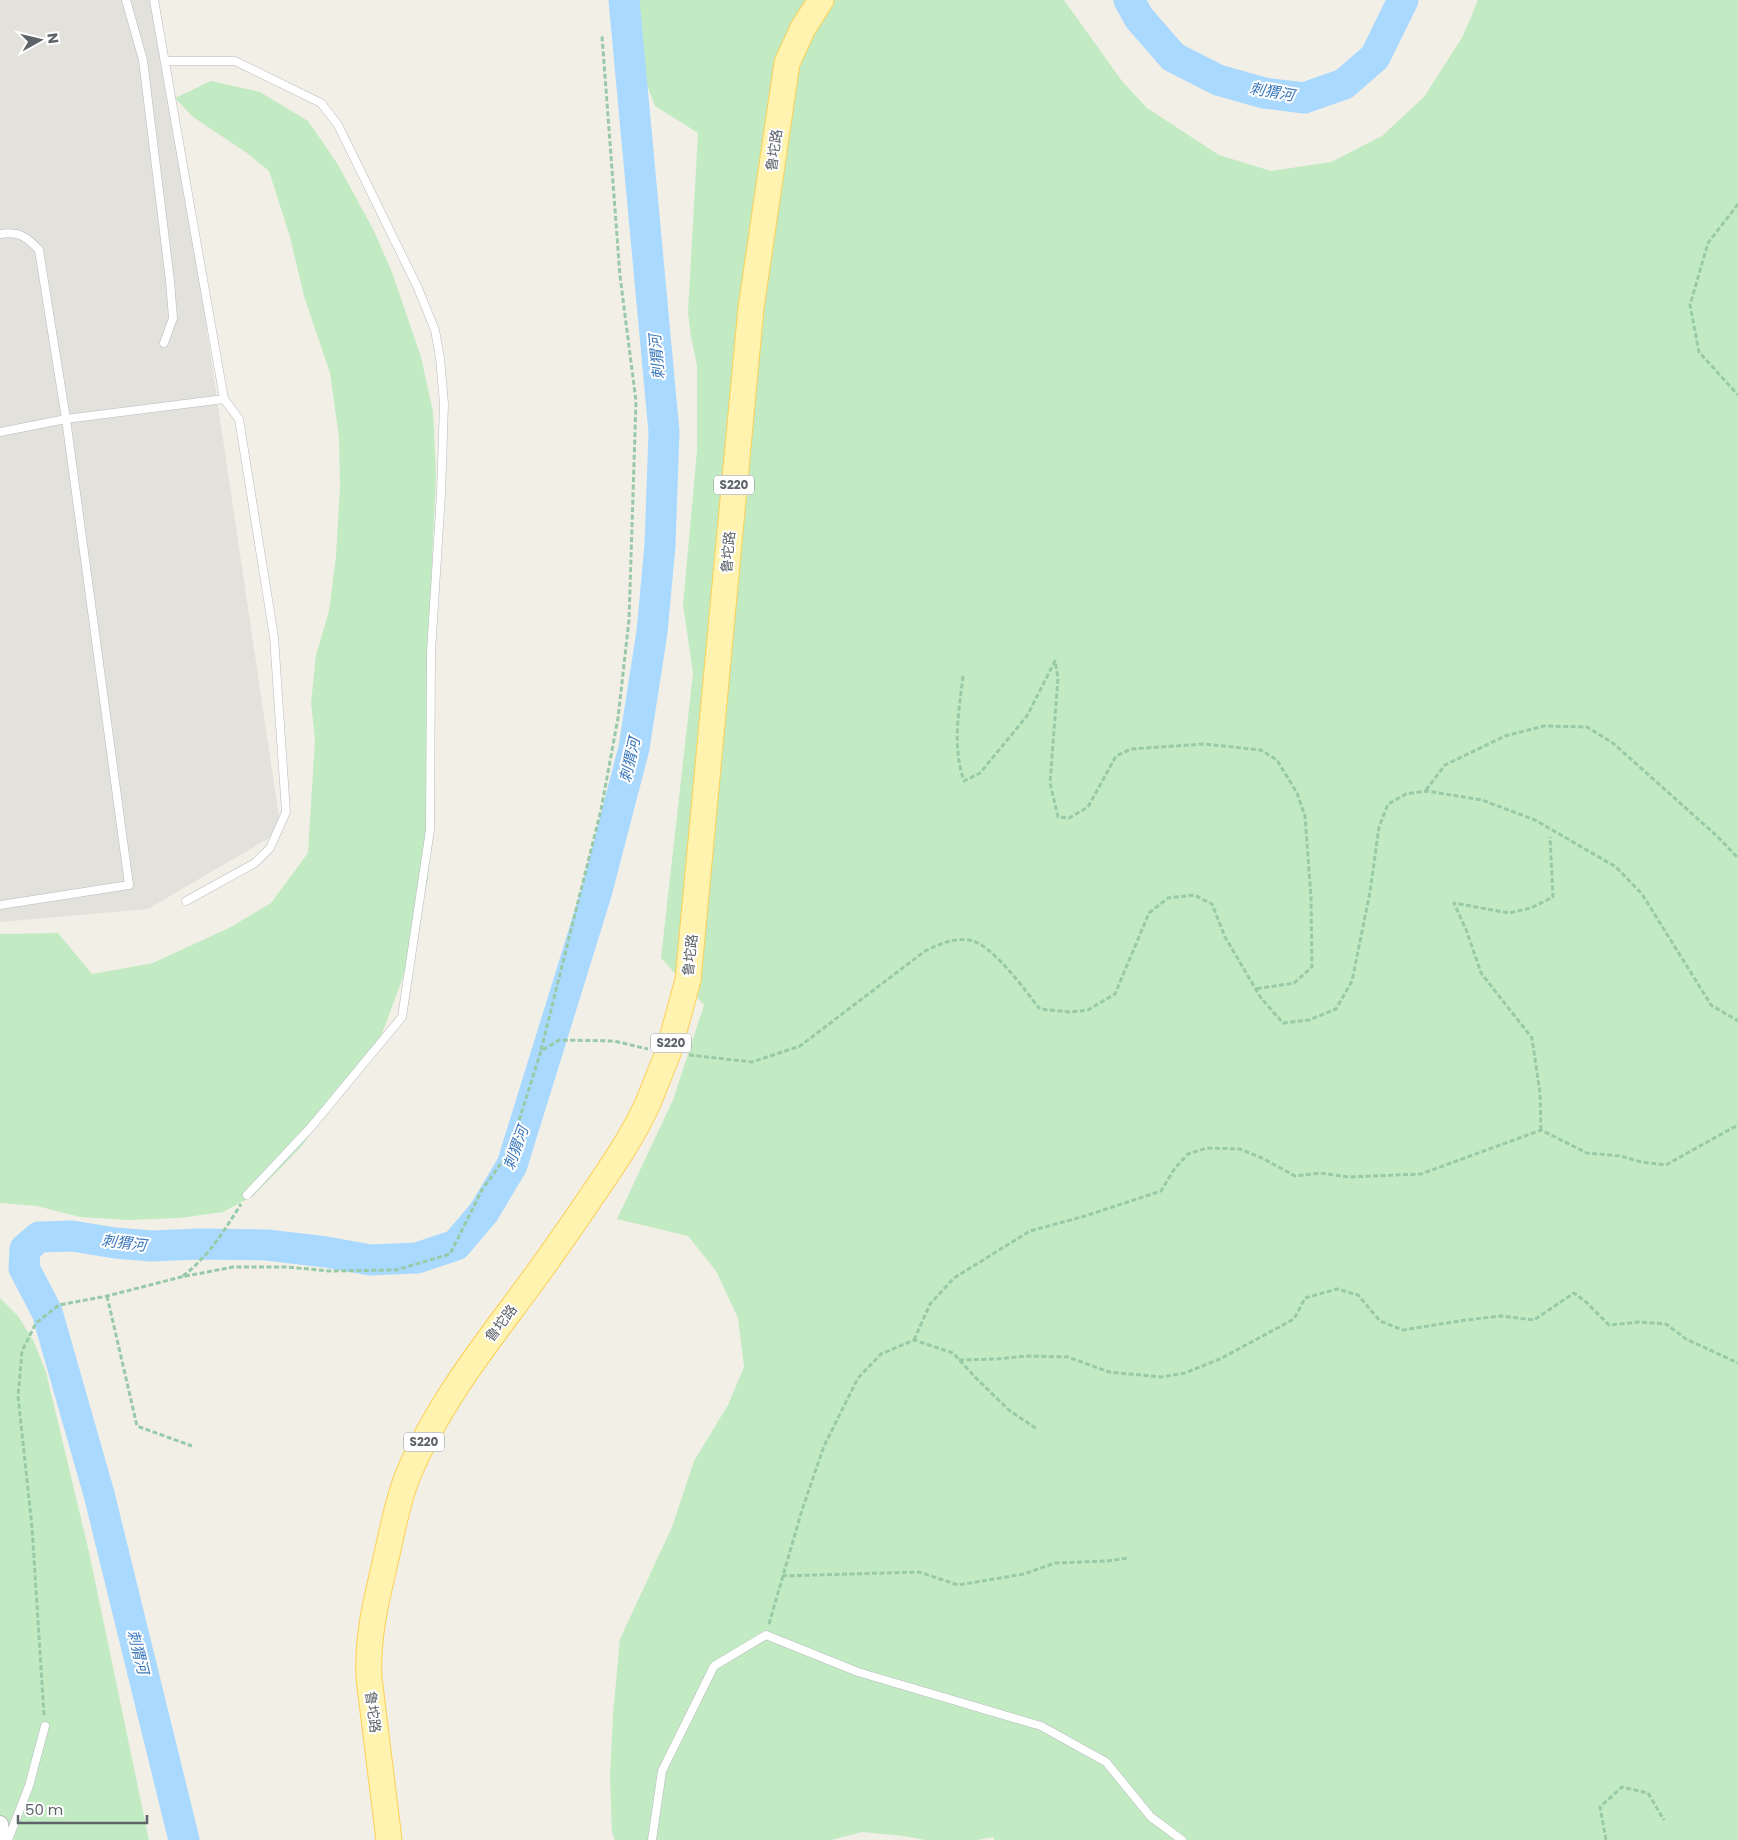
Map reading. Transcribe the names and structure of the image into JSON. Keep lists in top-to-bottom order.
{
  "streets": {
    "main road": ["鲁坨路", "S220"]
  },
  "water": ["刺猬河"],
  "scale_bar": "50 m",
  "north": "right"
}
